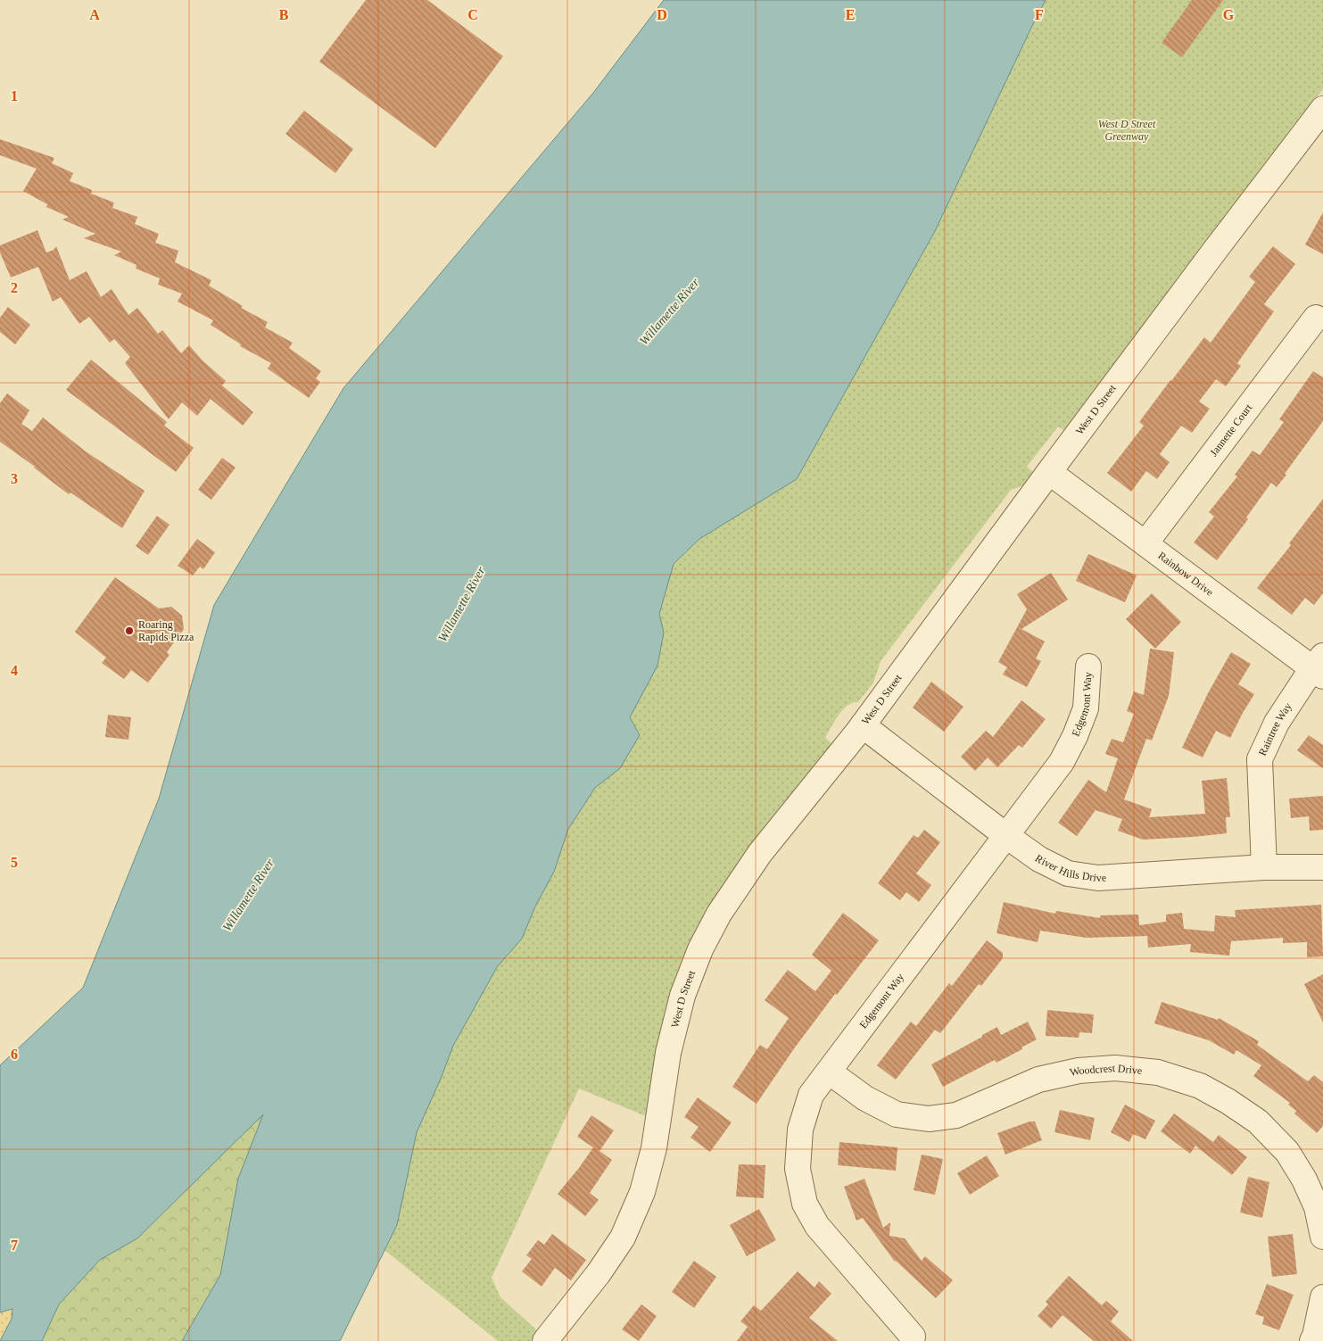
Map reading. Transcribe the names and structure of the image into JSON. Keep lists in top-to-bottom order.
{
  "streets": {
    "street": [
      "West D Street",
      "Jannette Court",
      "Rainbow Drive",
      "Edgemont Way",
      "Raintree Way",
      "River Hills Drive",
      "Woodcrest Drive"
    ]
  },
  "crossings": [
    ["West D Street", "Rainbow Drive"],
    ["West D Street", "River Hills Drive"],
    ["Jannette Court", "Rainbow Drive"],
    ["Rainbow Drive", "Raintree Way"],
    ["Edgemont Way", "River Hills Drive"],
    ["Edgemont Way", "Woodcrest Drive"],
    ["Raintree Way", "River Hills Drive"]
  ],
  "water": ["Willamette River"],
  "parks": ["West D Street Greenway"],
  "places": ["Roaring Rapids Pizza"],
  "grid": {
    "columns": [
      "A",
      "B",
      "C",
      "D",
      "E",
      "F",
      "G"
    ],
    "rows": [
      "1",
      "2",
      "3",
      "4",
      "5",
      "6",
      "7"
    ]
  }
}
